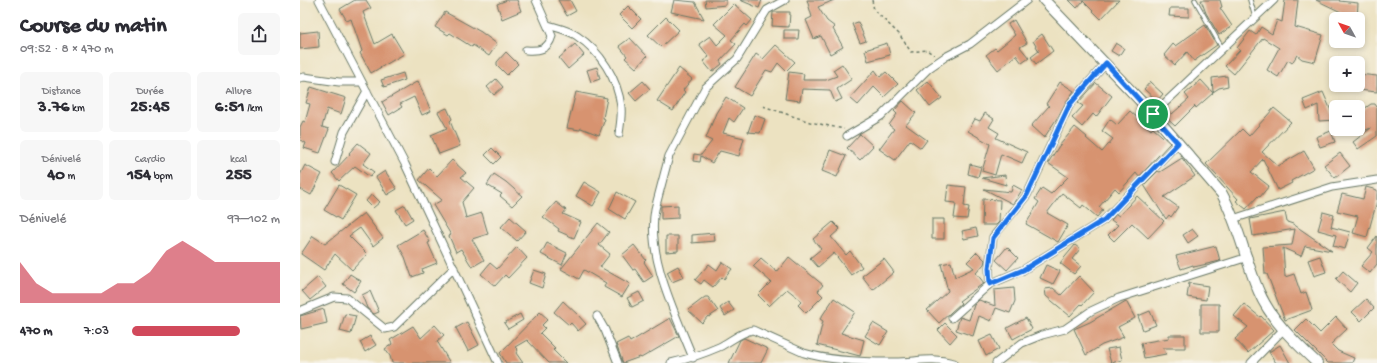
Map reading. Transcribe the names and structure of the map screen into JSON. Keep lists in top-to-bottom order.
{
  "north": "top left",
  "page": {
    "heading": ["Course du matin", "09:52 · 8 × 470 m"],
    "map_buttons": ["+", "−"],
    "stats": [
      ["Distance", "3.76 km"],
      ["Durée", "25:45"],
      ["Allure", "6:51 /km"],
      ["Dénivelé", "40 m"],
      ["Cardio", "154 bpm"],
      ["kcal", "255"]
    ],
    "chart": ["Dénivelé", "97–102 m"],
    "list": [
      {
        "name": "470 m",
        "note": "7:03"
      }
    ]
  }
}
